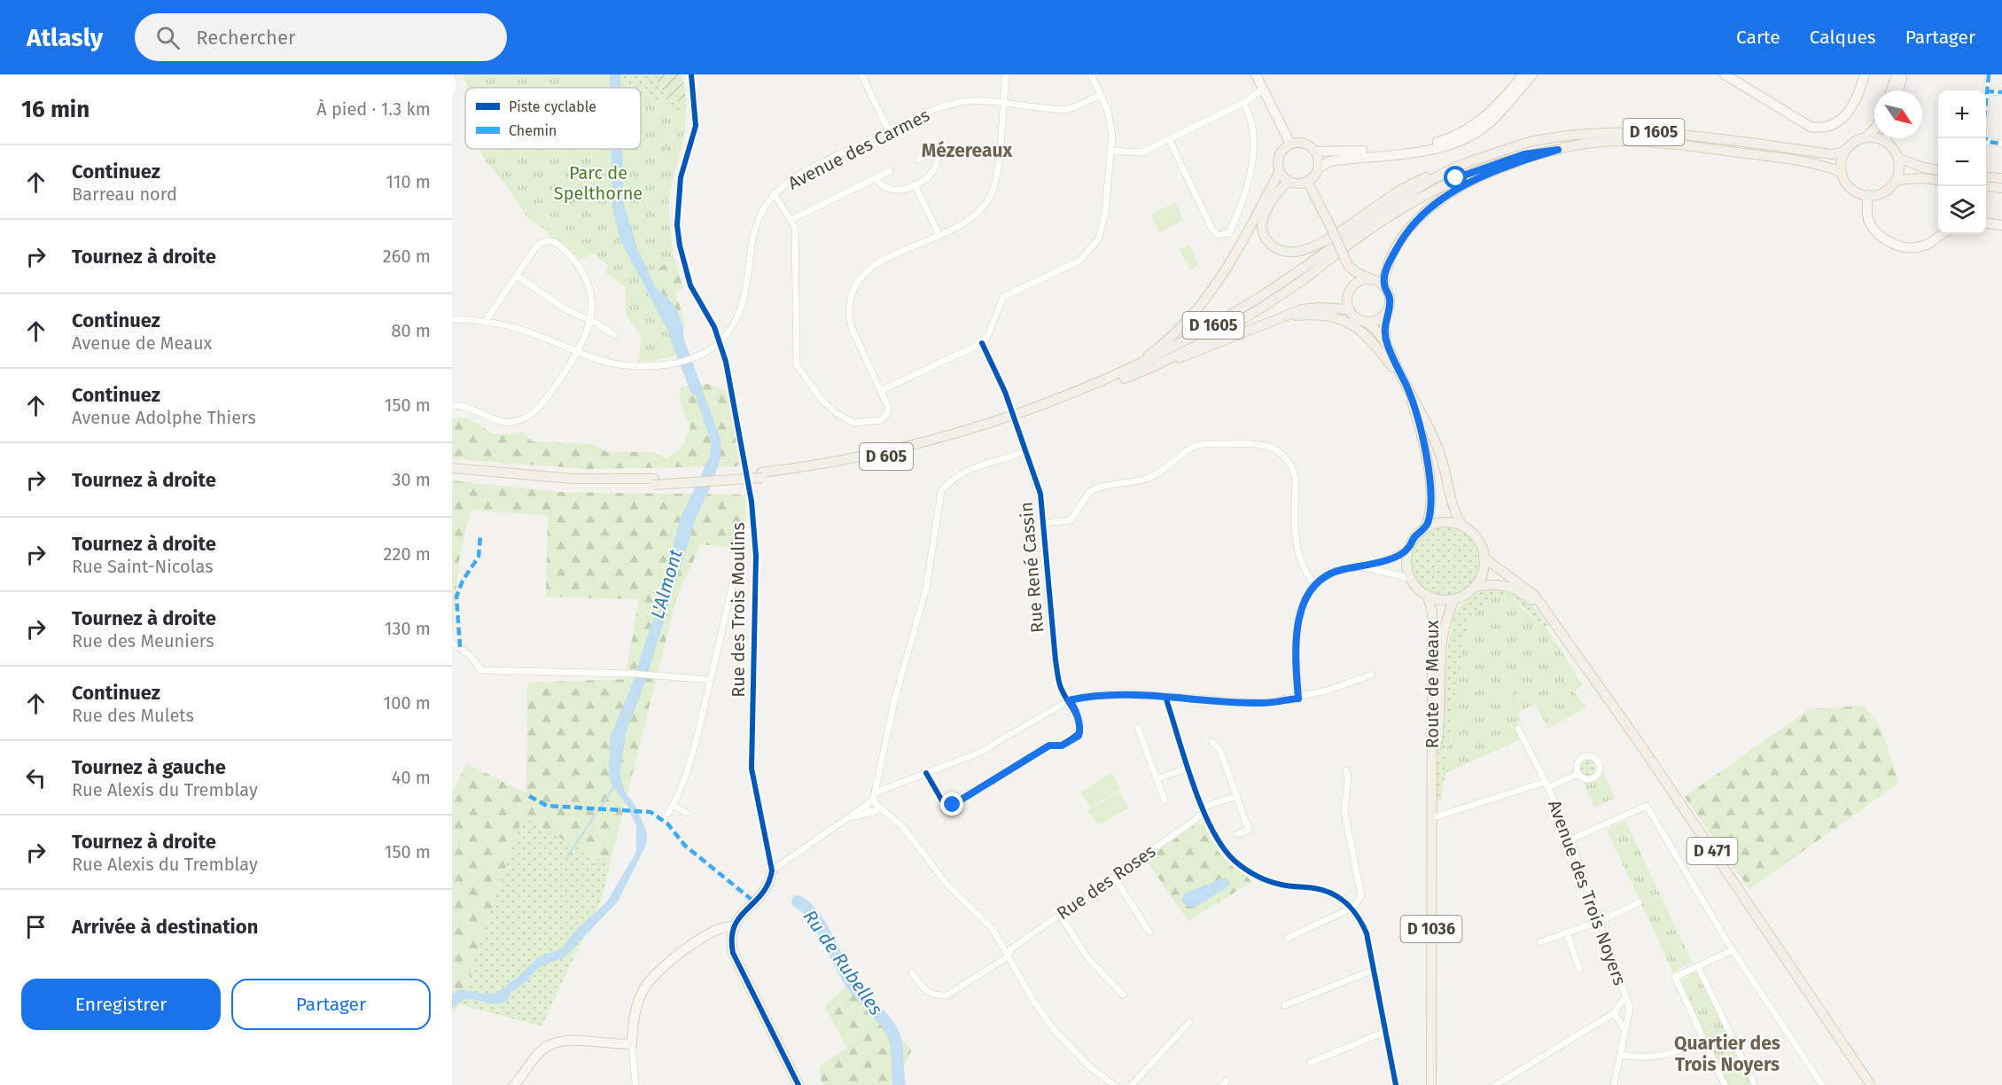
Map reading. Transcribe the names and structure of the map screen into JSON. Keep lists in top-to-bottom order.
{
  "streets": {
    "main road": [
      "D 1605",
      "D 605",
      "Route de Meaux",
      "D 471",
      "D 1036"
    ],
    "street": [
      "Avenue des Carmes",
      "Rue René Cassin",
      "Rue des Trois Moulins",
      "Rue des Roses",
      "Avenue des Trois Noyers"
    ]
  },
  "crossings": [
    ["D 1605", "D 605"],
    ["Avenue des Carmes", "Rue des Trois Moulins"],
    ["Route de Meaux", "D 471"],
    ["Route de Meaux", "Avenue des Trois Noyers"]
  ],
  "districts": ["Mézereaux", "Quartier des Trois Noyers"],
  "water": ["L'Almont", "Ru de Rubelles"],
  "parks": ["Parc de Spelthorne"],
  "legend": ["Piste cyclable", "Chemin"],
  "north": "bottom right",
  "page": {
    "header": "Atlasly",
    "search": "Rechercher",
    "nav": ["Carte", "Calques", "Partager"],
    "heading": ["16 min", "À pied · 1.3 km"],
    "map_buttons": ["+", "−"],
    "list": [
      ["Continuez", "Barreau nord", "110 m"],
      ["Tournez à droite", "260 m"],
      ["Continuez", "Avenue de Meaux", "80 m"],
      ["Continuez", "Avenue Adolphe Thiers", "150 m"],
      ["Tournez à droite", "30 m"],
      ["Tournez à droite", "Rue Saint-Nicolas", "220 m"],
      ["Tournez à droite", "Rue des Meuniers", "130 m"],
      ["Continuez", "Rue des Mulets", "100 m"],
      ["Tournez à gauche", "Rue Alexis du Tremblay", "40 m"],
      ["Tournez à droite", "Rue Alexis du Tremblay", "150 m"],
      "Arrivée à destination"
    ],
    "buttons": ["Enregistrer", "Partager"]
  }
}
